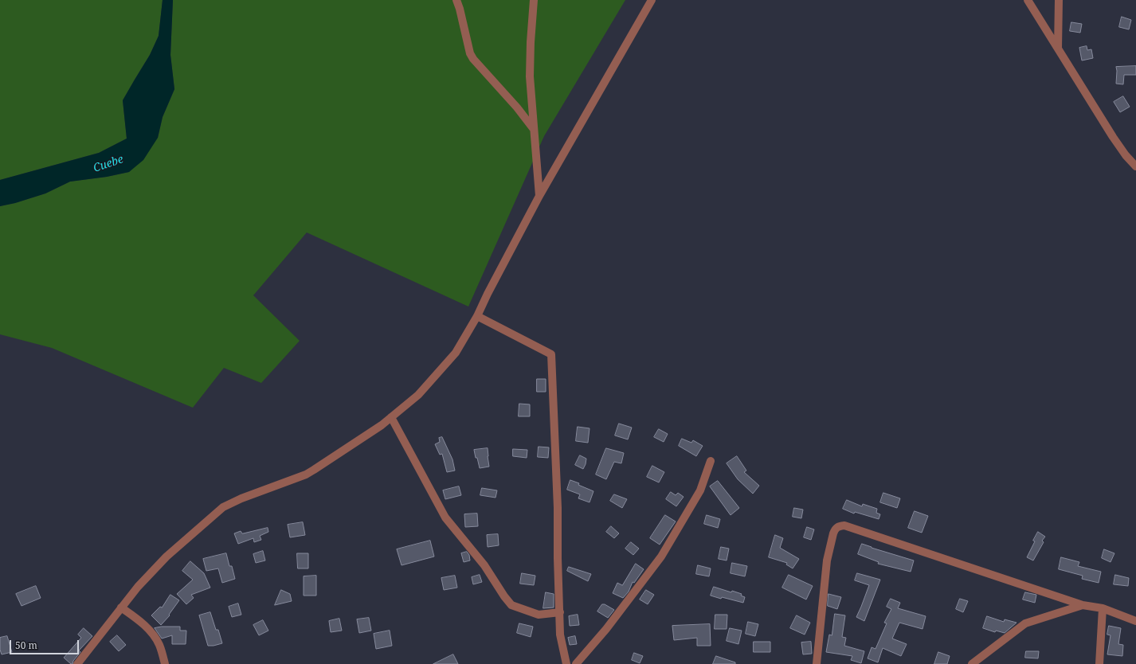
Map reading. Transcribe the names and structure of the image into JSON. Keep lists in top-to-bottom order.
{
  "water": ["Cuebe"],
  "scale_bar": "50 m"
}
